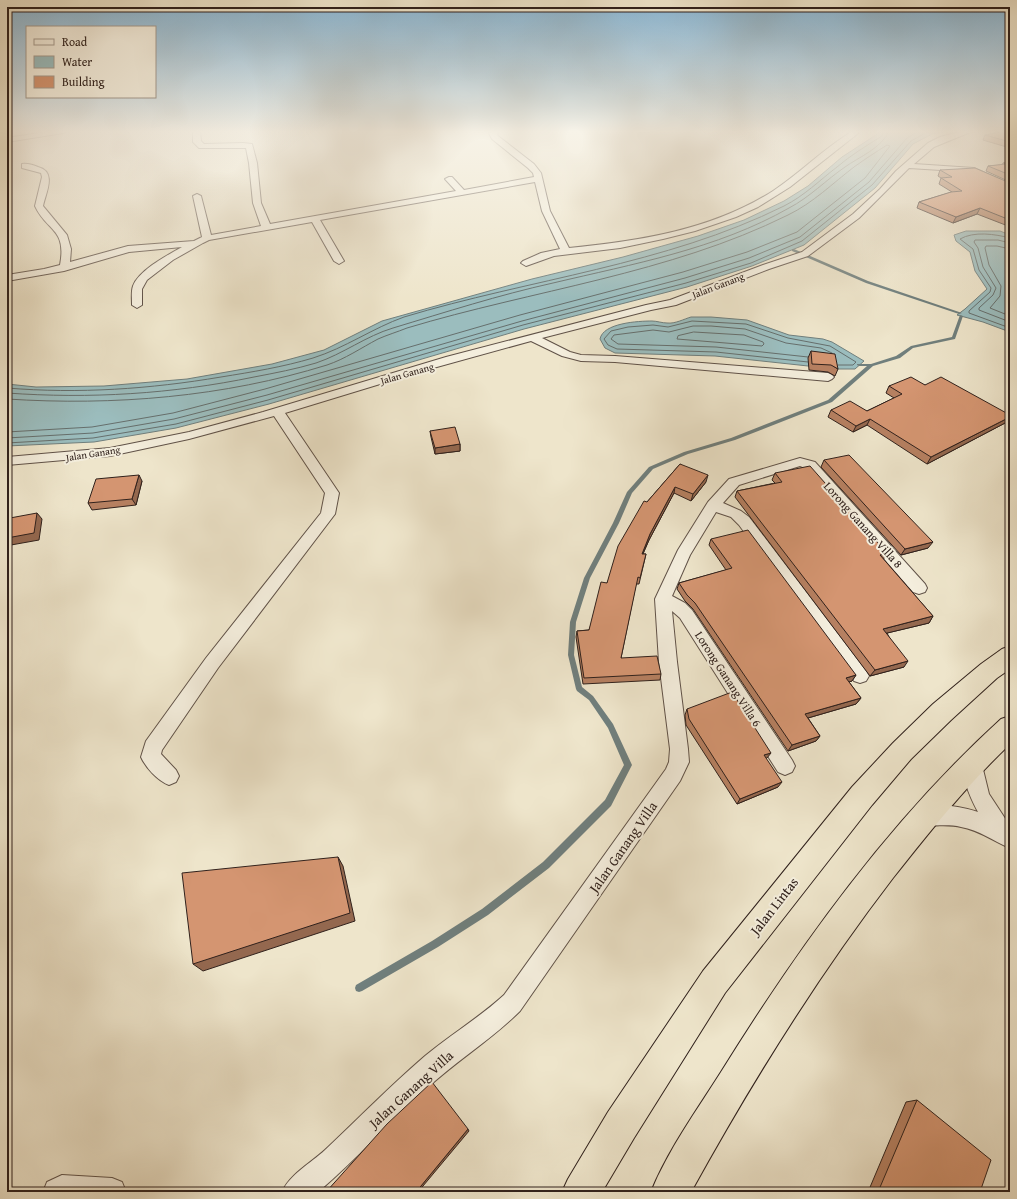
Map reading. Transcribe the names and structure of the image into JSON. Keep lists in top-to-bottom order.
{
  "streets": {
    "highway": ["Jalan Lintas"],
    "street": [
      "Jalan Ganang",
      "Lorong Ganang Villa 8",
      "Lorong Ganang Villa 6",
      "Jalan Ganang Villa"
    ]
  },
  "crossings": [
    ["Lorong Ganang Villa 8", "Jalan Ganang Villa"],
    ["Lorong Ganang Villa 6", "Jalan Ganang Villa"]
  ],
  "legend": ["Road", "Water", "Building"]
}
